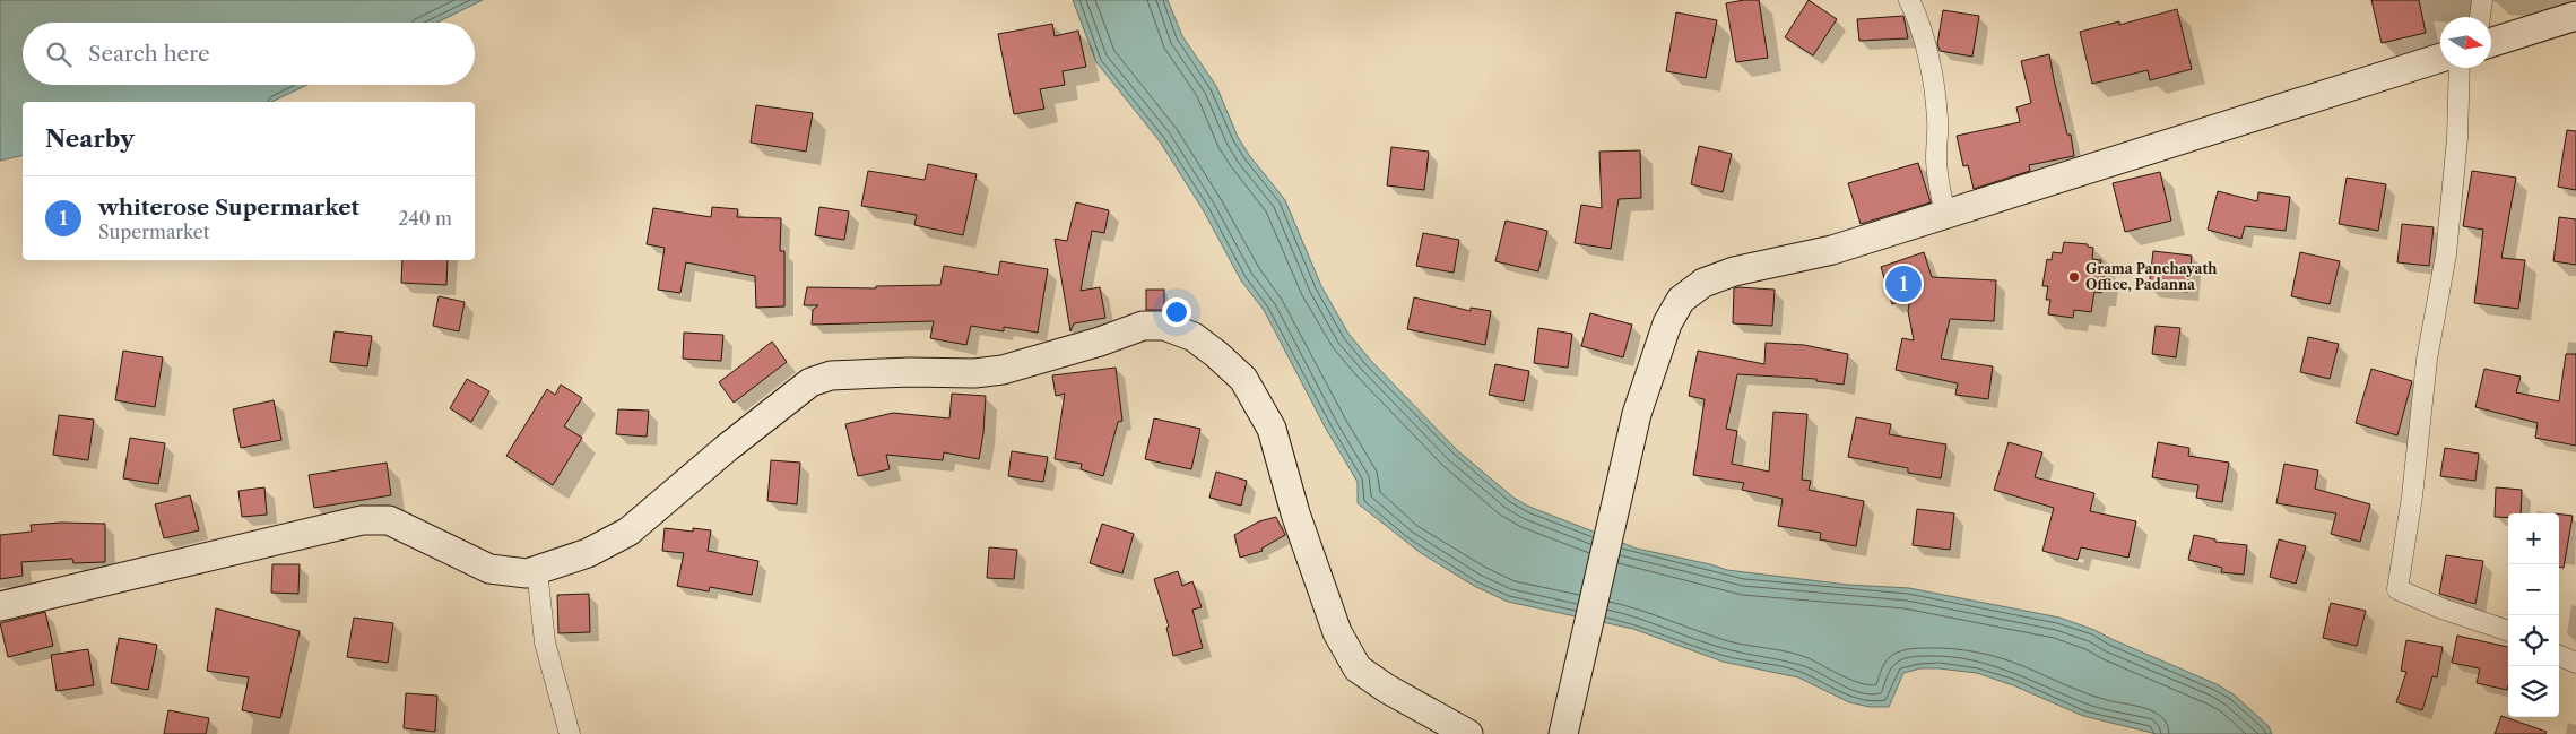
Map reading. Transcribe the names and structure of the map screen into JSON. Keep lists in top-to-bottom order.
{
  "places": ["Grama Panchayath Office, Padanna"],
  "north": "right",
  "page": {
    "search": "Search here",
    "heading": "Nearby",
    "list": [
      {
        "mark": "1",
        "name": "whiterose Supermarket",
        "note": "Supermarket",
        "value": "240 m"
      }
    ],
    "pins": "1",
    "map_buttons": ["+", "−"]
  }
}
